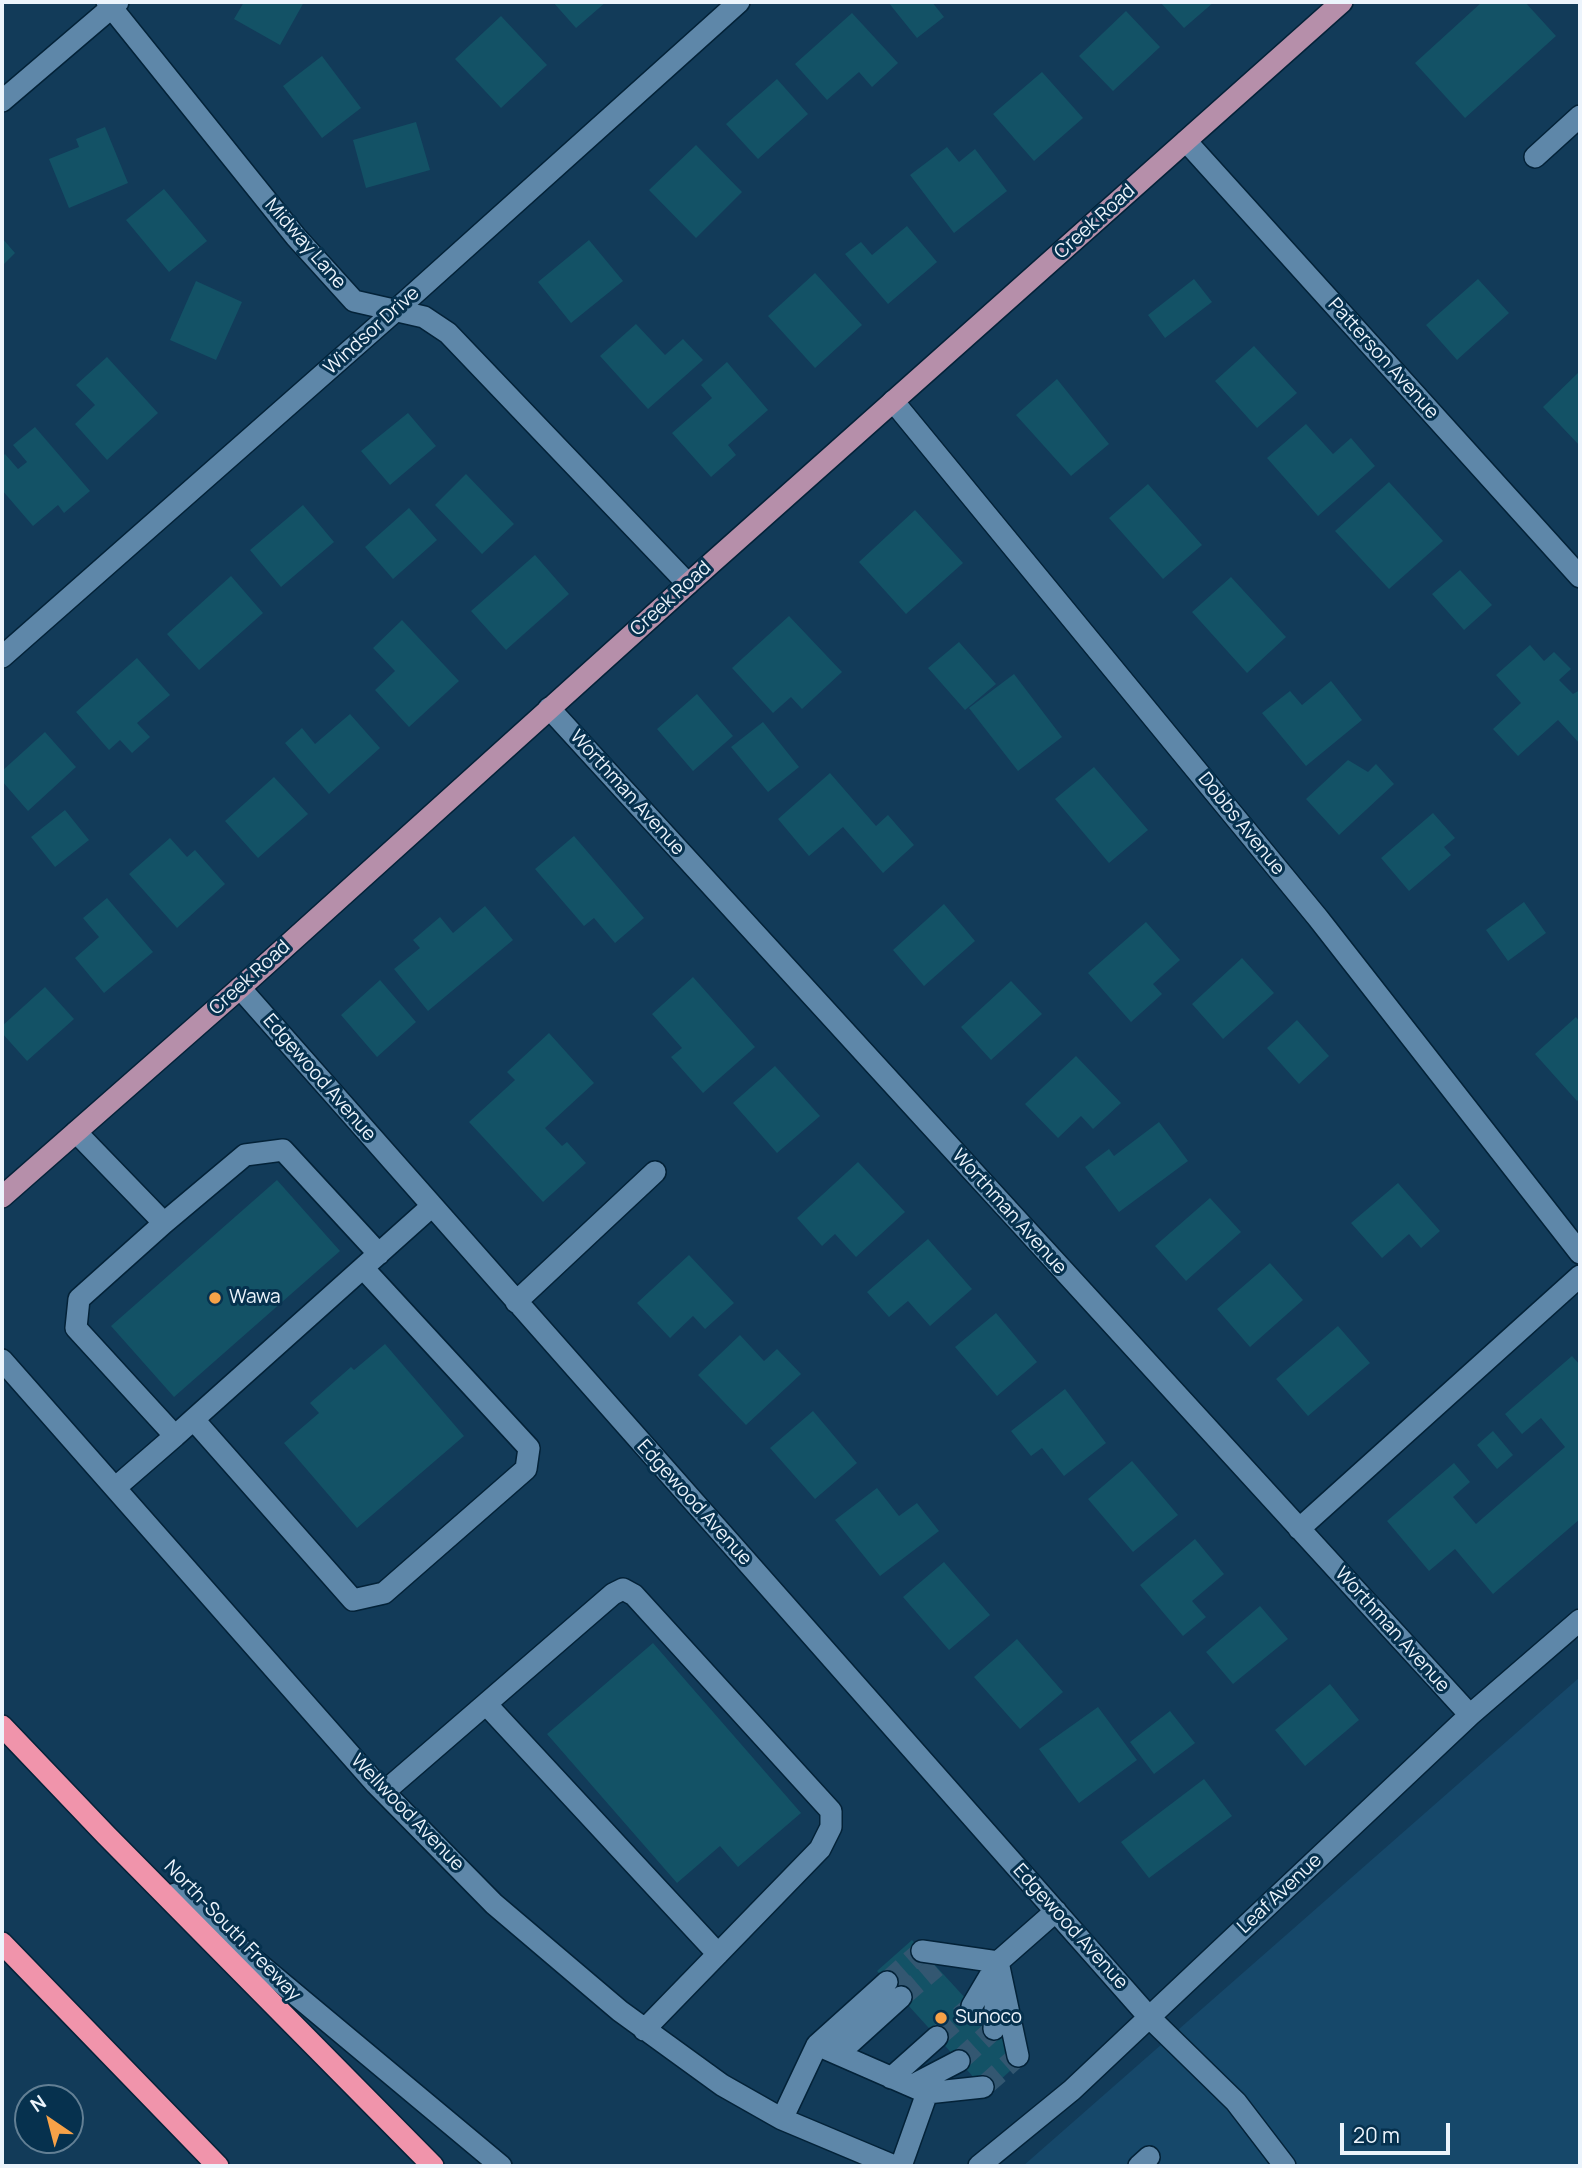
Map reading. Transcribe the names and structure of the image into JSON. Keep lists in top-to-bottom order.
{
  "streets": {
    "highway": ["North-South Freeway"],
    "main road": ["Creek Road"],
    "street": [
      "Midway Lane",
      "Windsor Drive",
      "Patterson Avenue",
      "Worthman Avenue",
      "Dobbs Avenue",
      "Edgewood Avenue",
      "Wellwood Avenue",
      "Leaf Avenue"
    ]
  },
  "crossings": [
    ["Creek Road", "Midway Lane"],
    ["Creek Road", "Patterson Avenue"],
    ["Creek Road", "Worthman Avenue"],
    ["Creek Road", "Dobbs Avenue"],
    ["Creek Road", "Edgewood Avenue"],
    ["Midway Lane", "Windsor Drive"],
    ["Worthman Avenue", "Leaf Avenue"],
    ["Edgewood Avenue", "Leaf Avenue"]
  ],
  "places": ["Wawa", "Sunoco"],
  "scale_bar": "20 m",
  "north": "top left"
}
